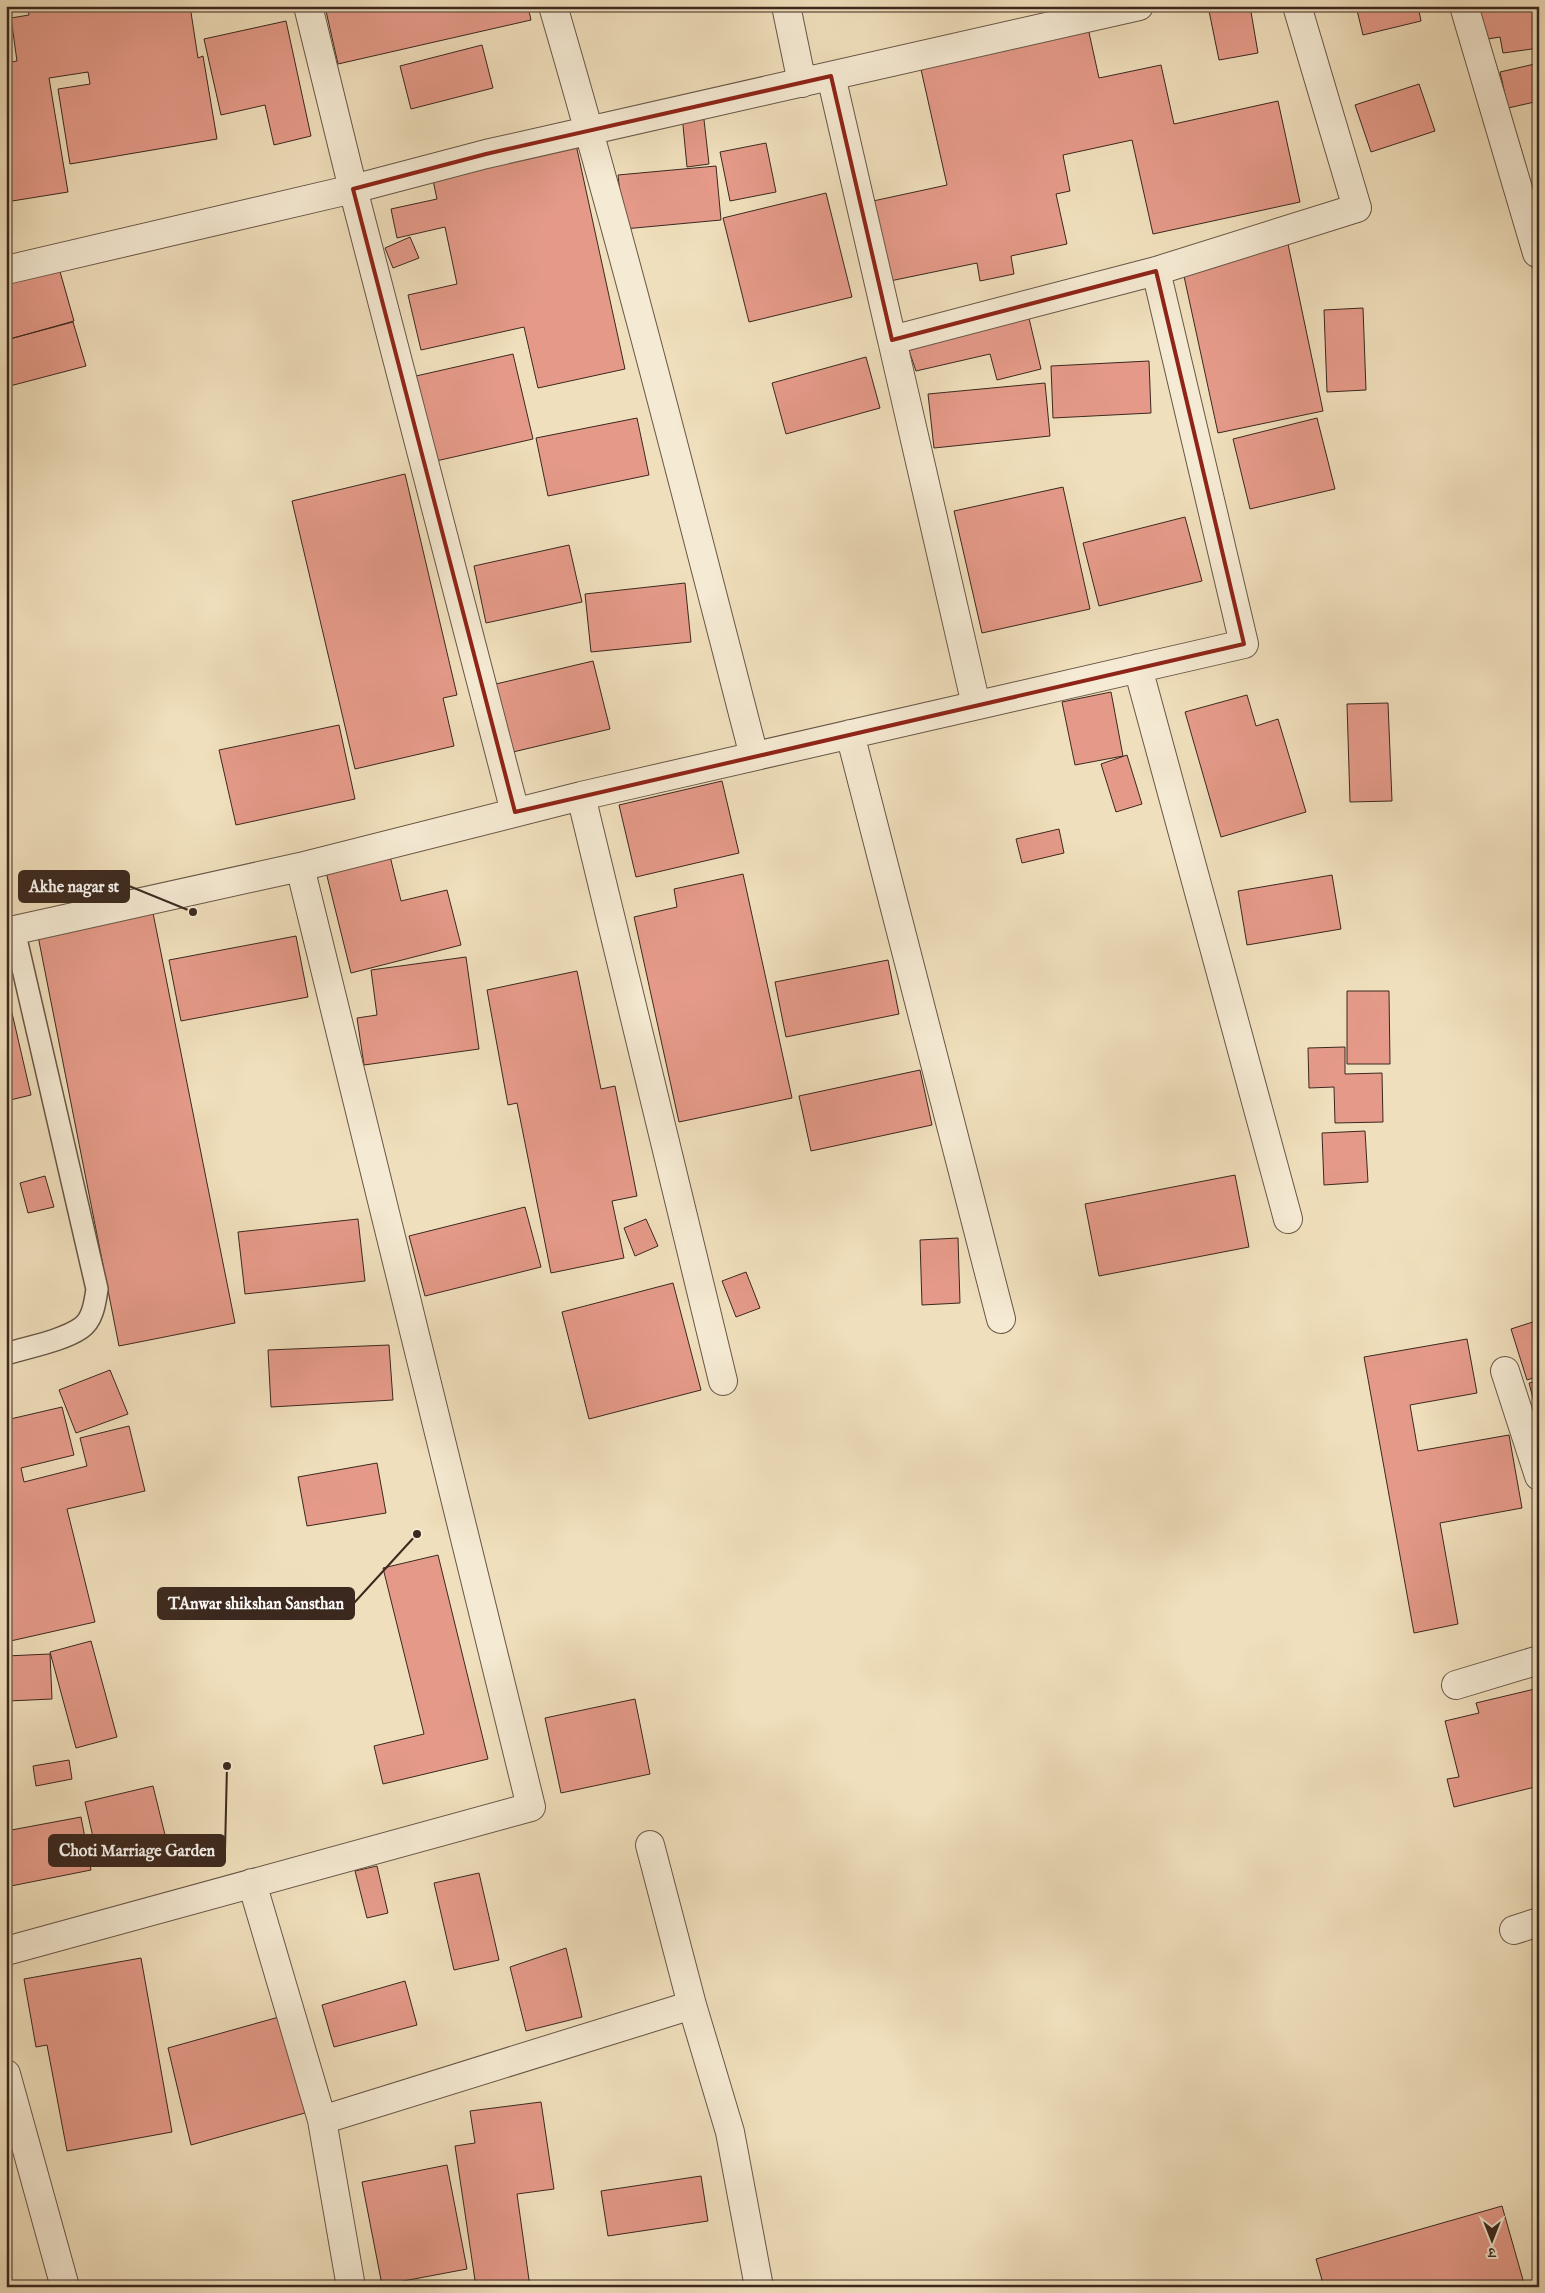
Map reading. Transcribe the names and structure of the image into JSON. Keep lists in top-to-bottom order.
{
  "places": ["Akhe nagar st", "TAnwar shikshan Sansthan", "Choti Marriage Garden"],
  "north": "bottom"
}
